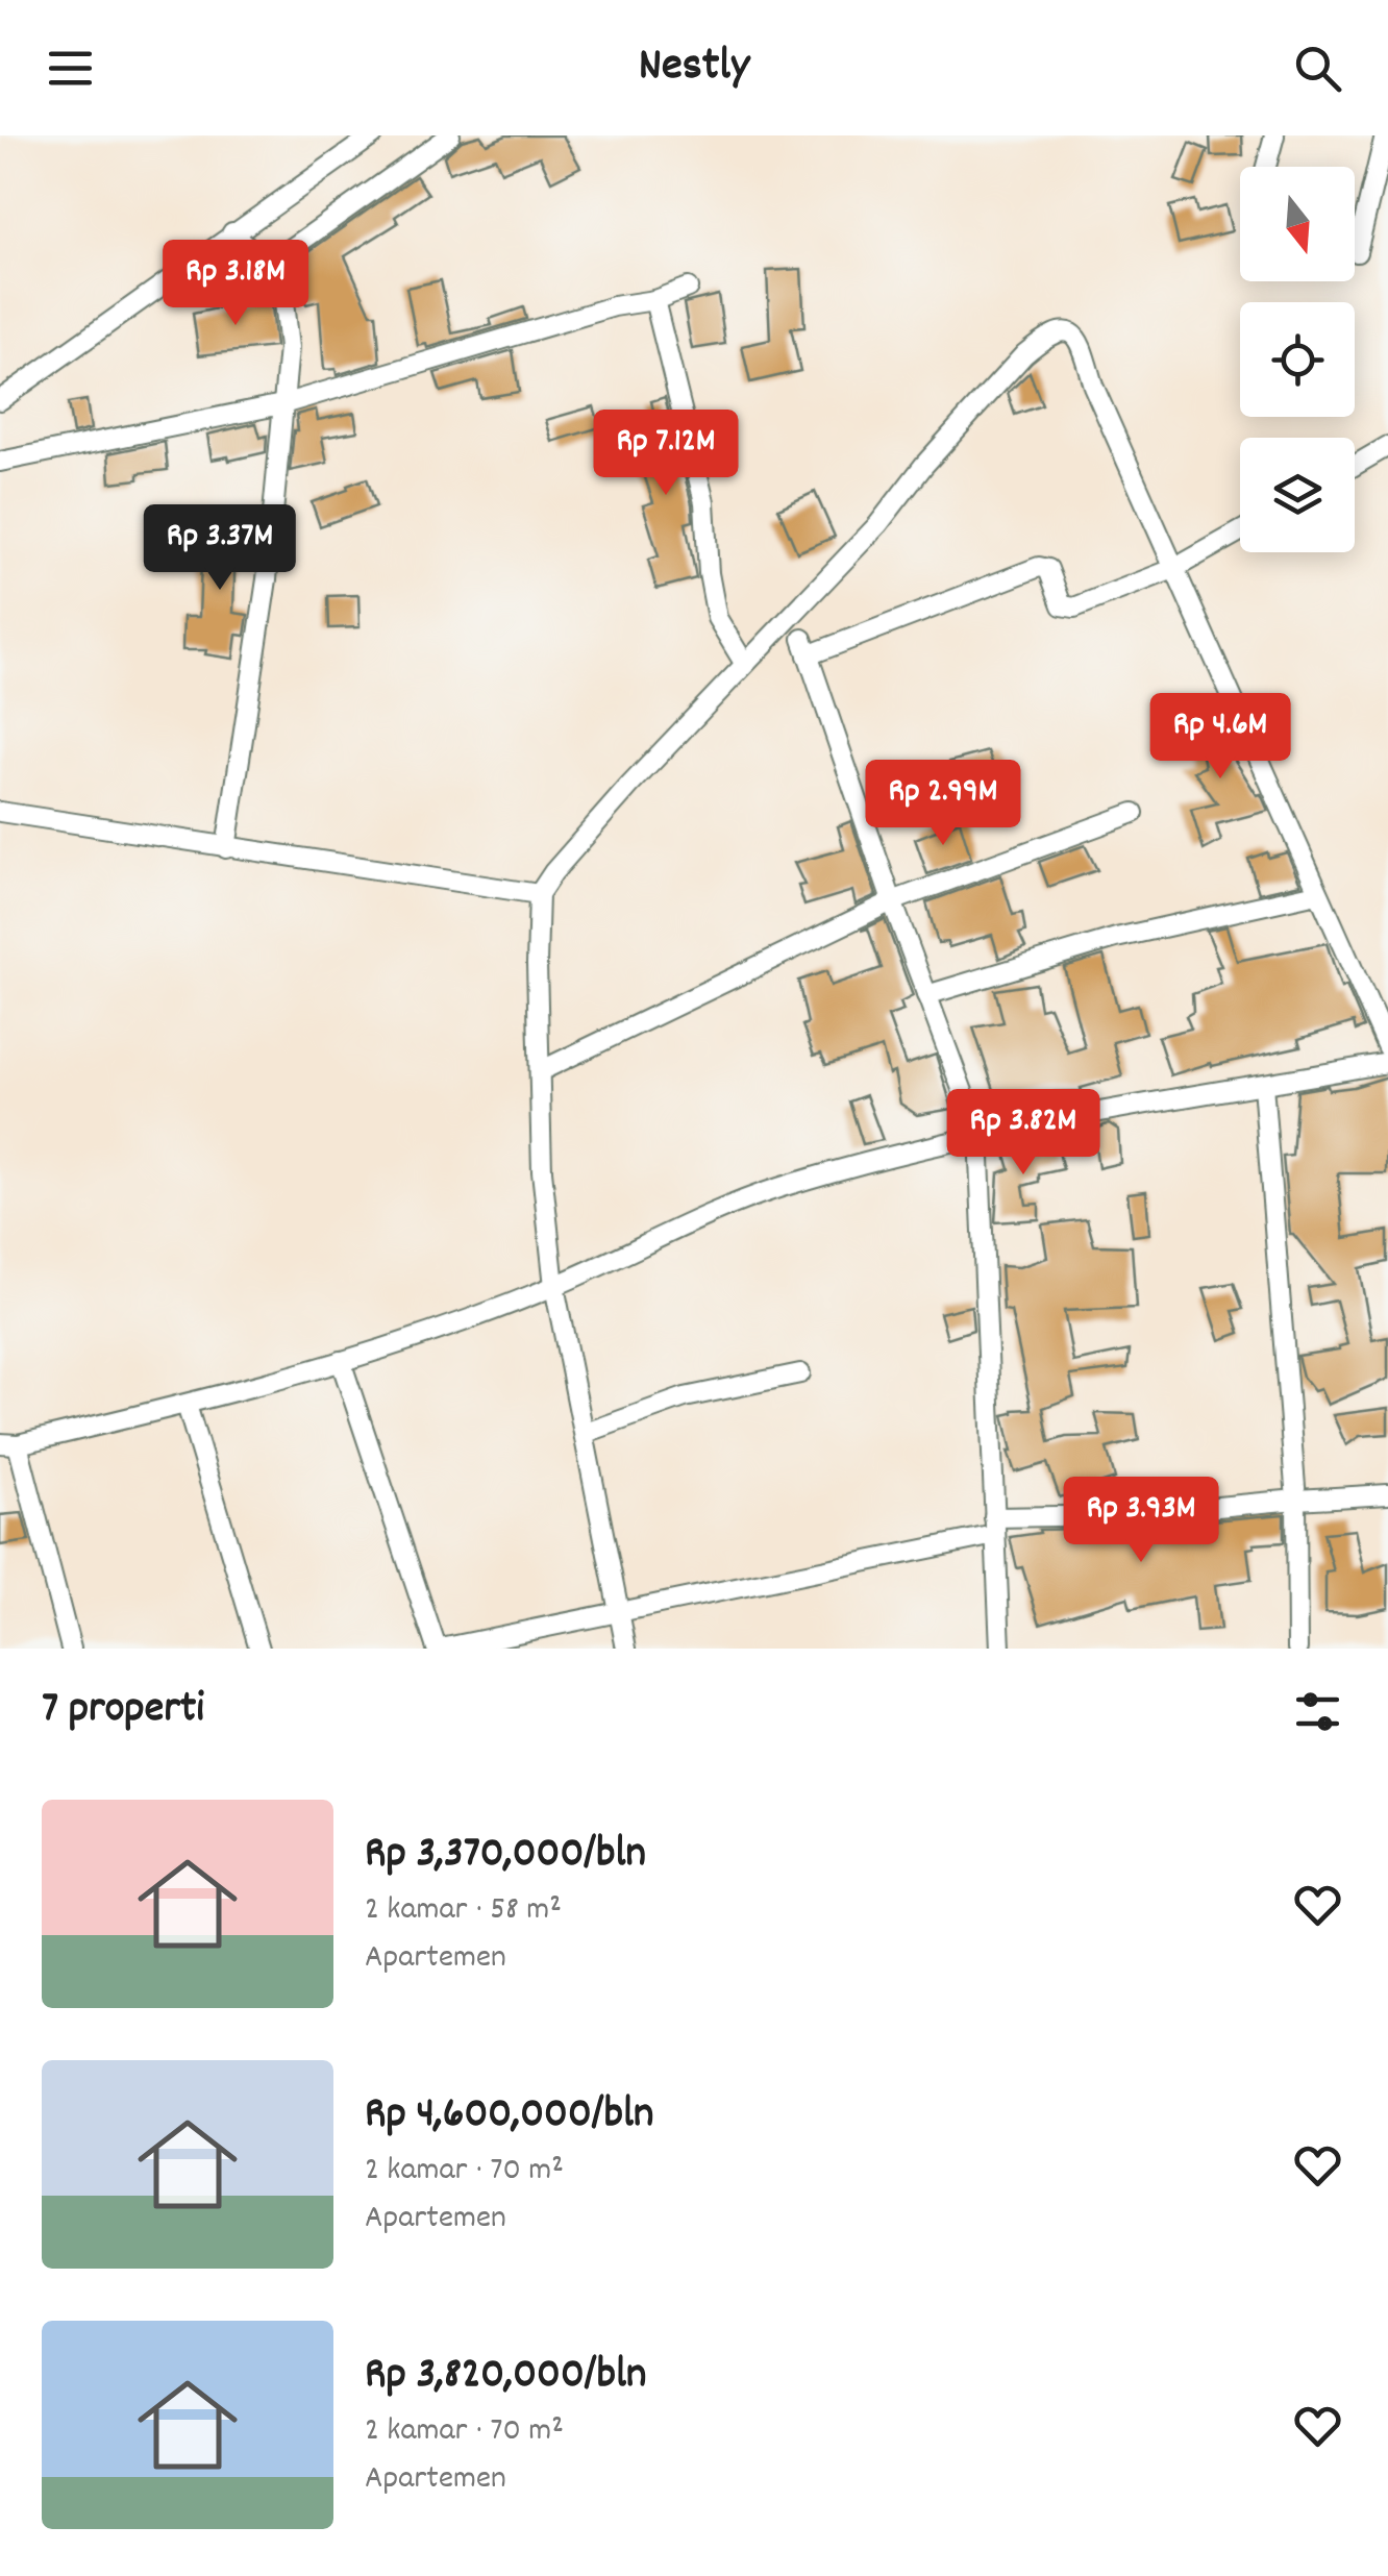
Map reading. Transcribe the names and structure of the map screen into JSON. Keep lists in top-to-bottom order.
{
  "north": "bottom",
  "page": {
    "header": "Nestly",
    "price": [
      "Rp 3.18M",
      "Rp 7.12M",
      "Rp 3.37M",
      "Rp 4.6M",
      "Rp 2.99M",
      "Rp 3.82M",
      "Rp 3.93M"
    ],
    "heading": "7 properti",
    "list": [
      {
        "name": "Rp 3,370,000/bln",
        "note": "2 kamar · 58 m² · Apartemen"
      },
      {
        "name": "Rp 4,600,000/bln",
        "note": "2 kamar · 70 m² · Apartemen"
      },
      {
        "name": "Rp 3,820,000/bln",
        "note": "2 kamar · 70 m² · Apartemen"
      }
    ]
  }
}
